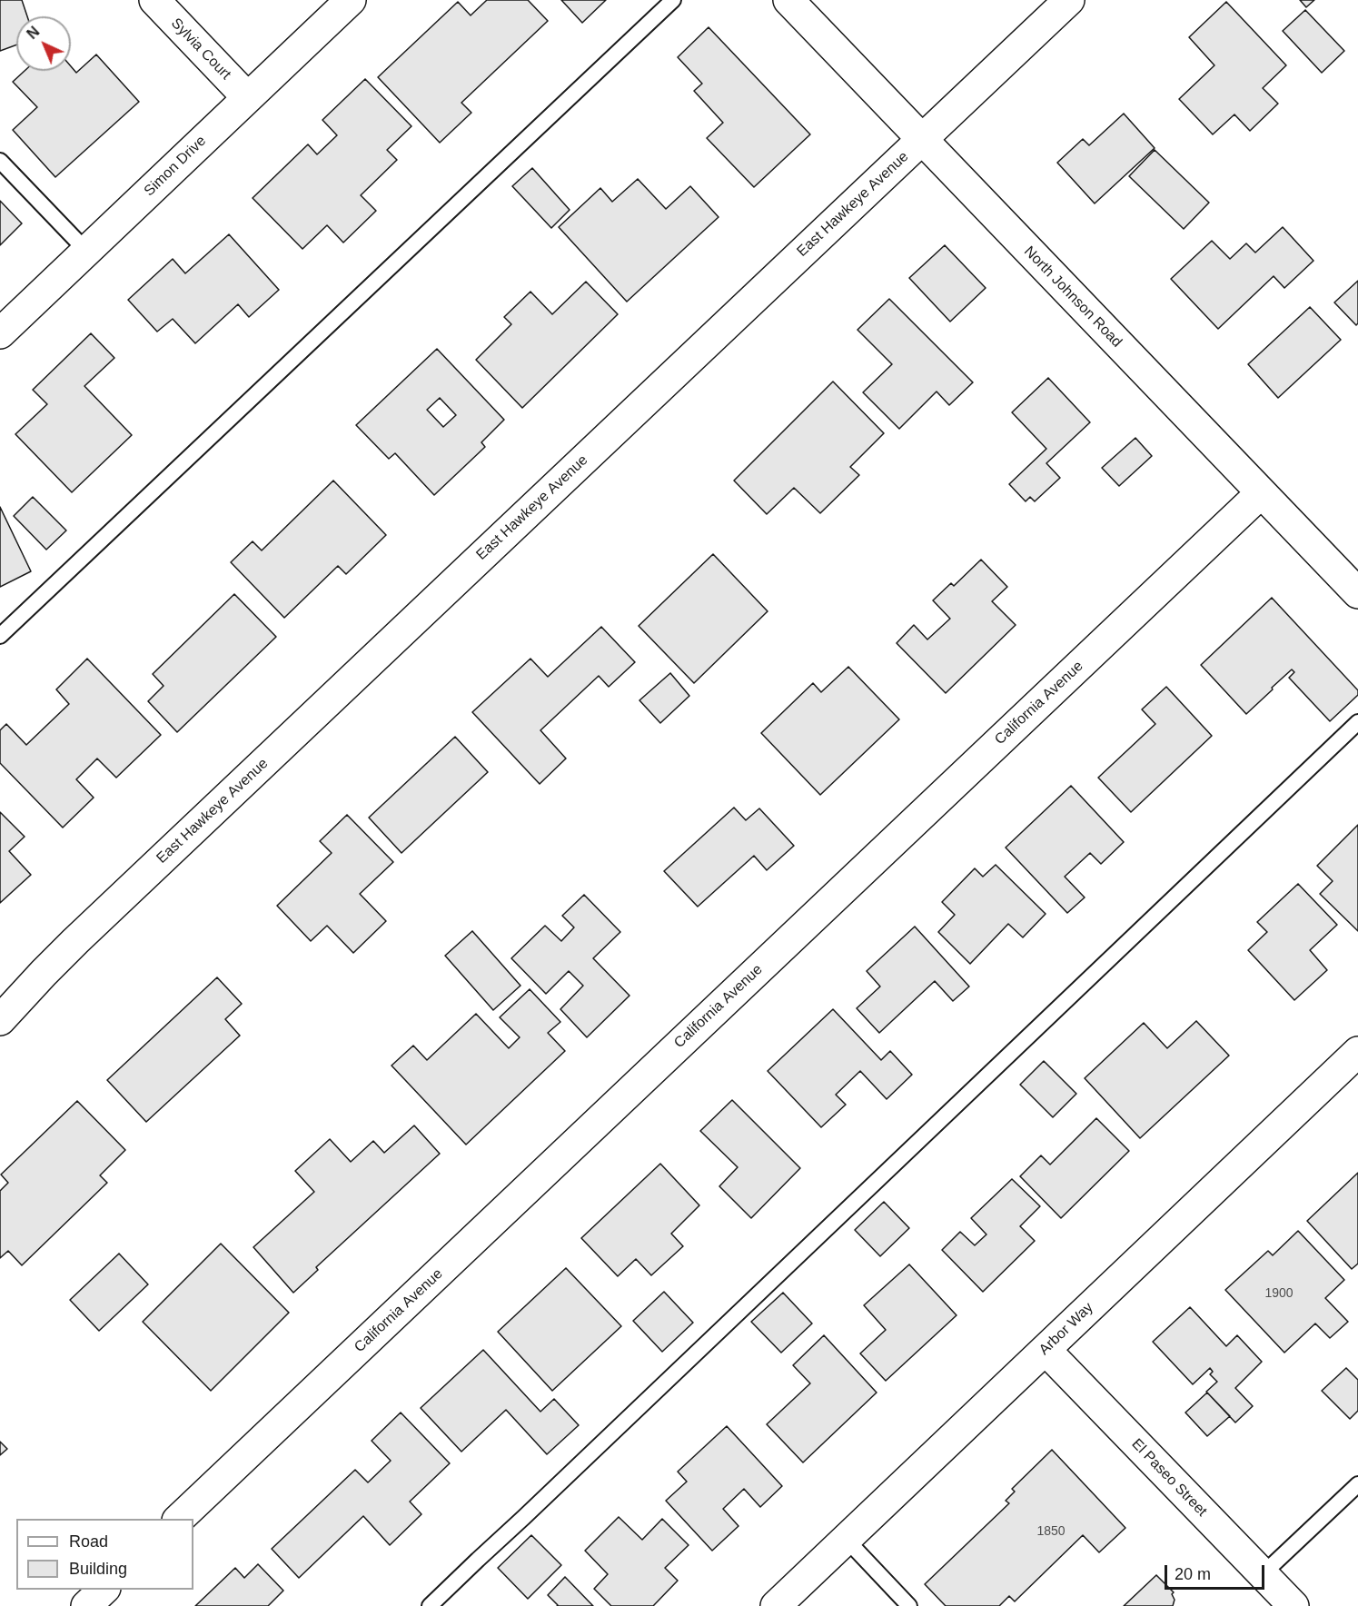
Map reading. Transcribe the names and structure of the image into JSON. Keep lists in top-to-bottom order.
{
  "streets": {
    "street": [
      "Sylvia Court",
      "Simon Drive",
      "East Hawkeye Avenue",
      "North Johnson Road",
      "California Avenue",
      "Arbor Way",
      "El Paseo Street"
    ]
  },
  "crossings": [
    ["Sylvia Court", "Simon Drive"],
    ["East Hawkeye Avenue", "North Johnson Road"],
    ["North Johnson Road", "California Avenue"],
    ["Arbor Way", "El Paseo Street"]
  ],
  "house_numbers": ["1900", "1850"],
  "legend": ["Road", "Building"],
  "scale_bar": "20 m",
  "north": "top left"
}
